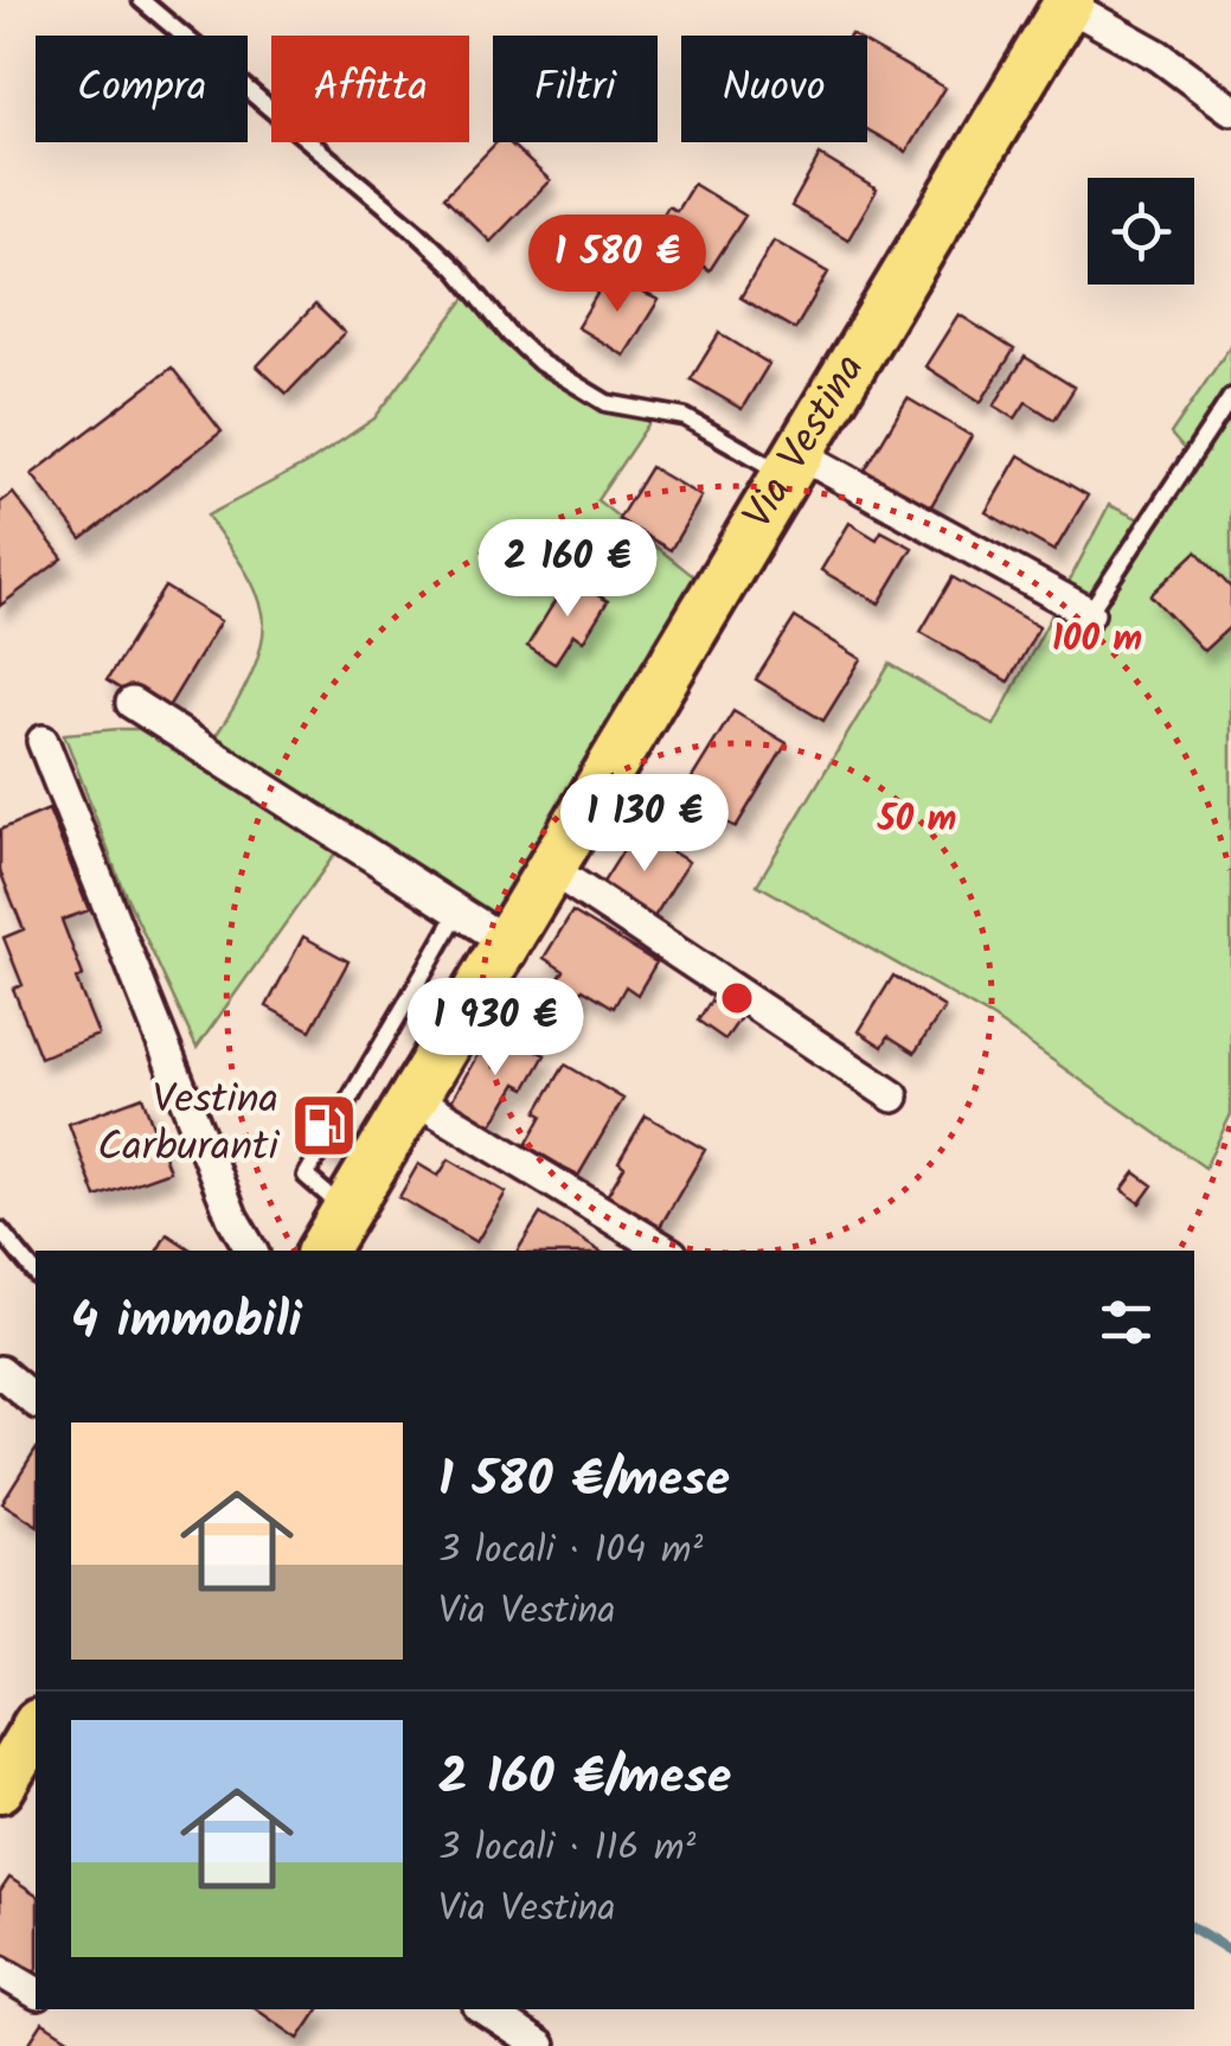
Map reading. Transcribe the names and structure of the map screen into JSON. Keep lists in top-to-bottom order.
{
  "streets": {
    "main road": ["Via Vestina"]
  },
  "places": {
    "fuel station": ["Vestina Carburanti"]
  },
  "page": {
    "chip": [
      "Compra",
      "Affitta",
      "Filtri",
      "Nuovo"
    ],
    "price": [
      "1 580 €",
      "2 160 €",
      "1 130 €",
      "1 930 €"
    ],
    "heading": "4 immobili",
    "list": [
      {
        "name": "1 580 €/mese",
        "note": "3 locali · 104 m² · Via Vestina"
      },
      {
        "name": "2 160 €/mese",
        "note": "3 locali · 116 m² · Via Vestina"
      }
    ]
  },
  "rings": ["100 m", "50 m"]
}
